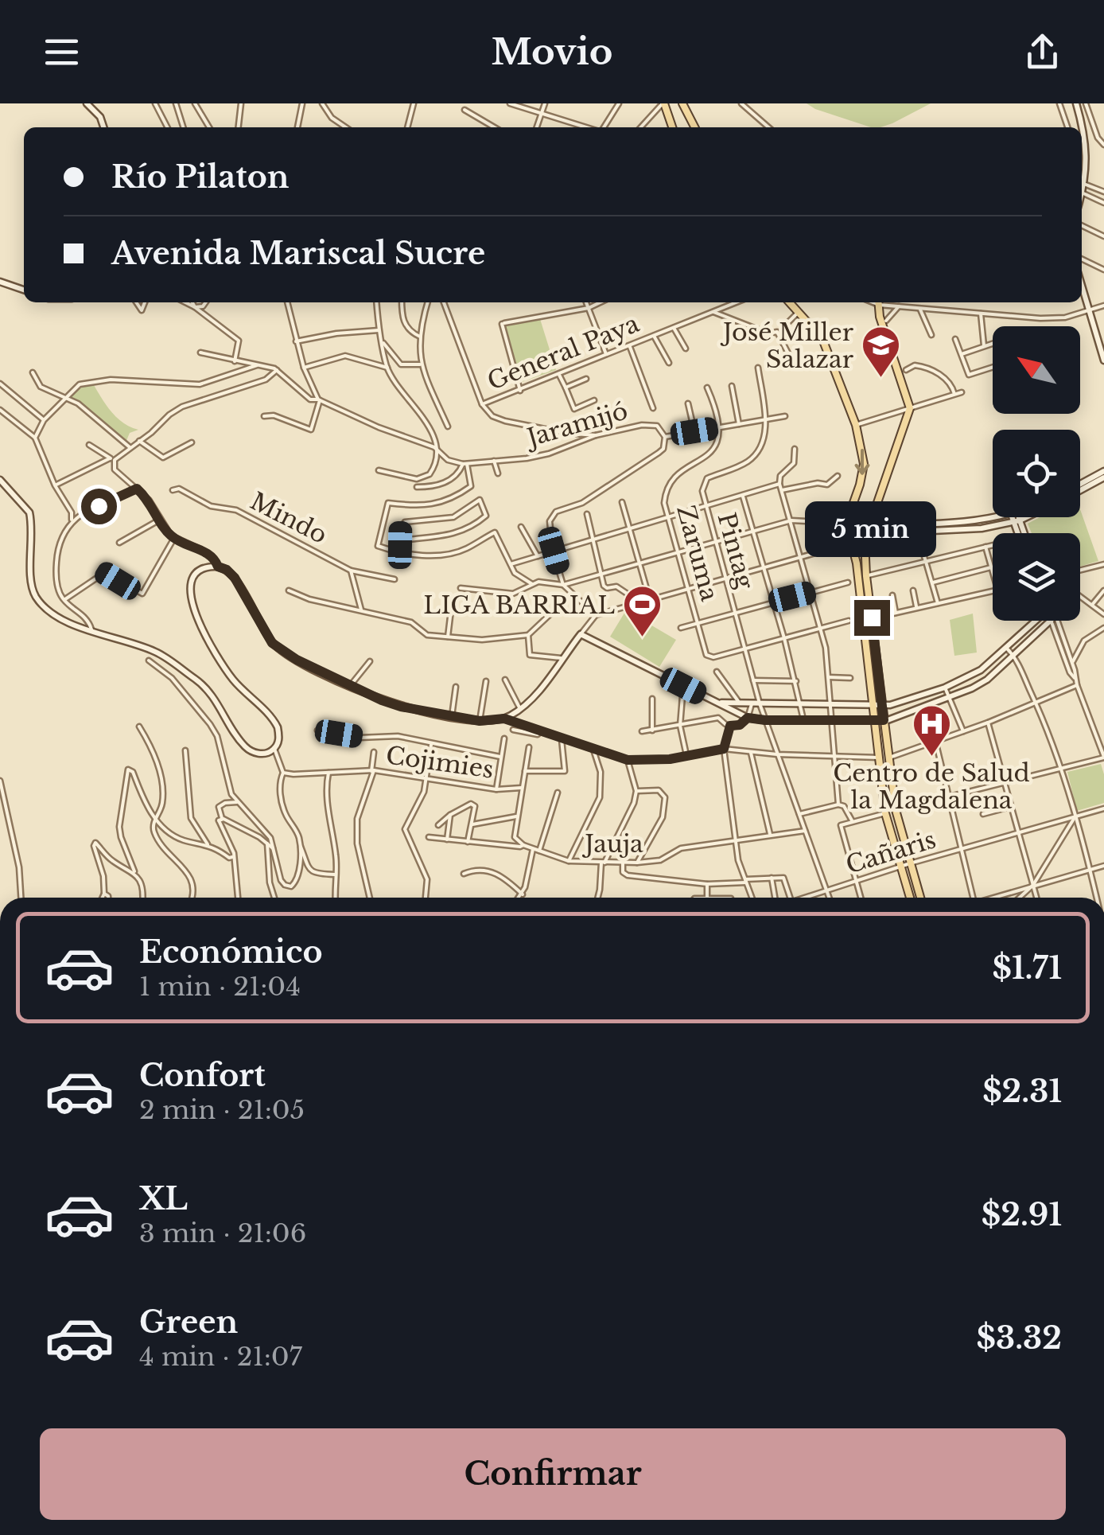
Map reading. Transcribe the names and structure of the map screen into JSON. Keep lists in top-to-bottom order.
{
  "streets": {
    "street": [
      "General Paya",
      "Jaramijó",
      "Mindo",
      "Pintag",
      "Zaruma",
      "Cojimies",
      "Jauja",
      "Cañaris"
    ]
  },
  "crossings": [
    ["Pintag", "Zaruma"],
    ["Pintag", "Jauja"],
    ["Pintag", "Cañaris"]
  ],
  "places": {
    "school or university": ["José Miller Salazar"],
    "sports": ["LIGA BARRIAL"],
    "hospital": ["Centro de Salud la Magdalena"]
  },
  "north": "top left",
  "page": {
    "header": "Movio",
    "banner": ["Río Pilaton", "Avenida Mariscal Sucre"],
    "bubble": "5 min",
    "list": [
      {
        "name": "Económico",
        "note": "1 min · 21:04",
        "value": "$1.71"
      },
      {
        "name": "Confort",
        "note": "2 min · 21:05",
        "value": "$2.31"
      },
      {
        "name": "XL",
        "note": "3 min · 21:06",
        "value": "$2.91"
      },
      {
        "name": "Green",
        "note": "4 min · 21:07",
        "value": "$3.32"
      }
    ],
    "buttons": "Confirmar"
  }
}
